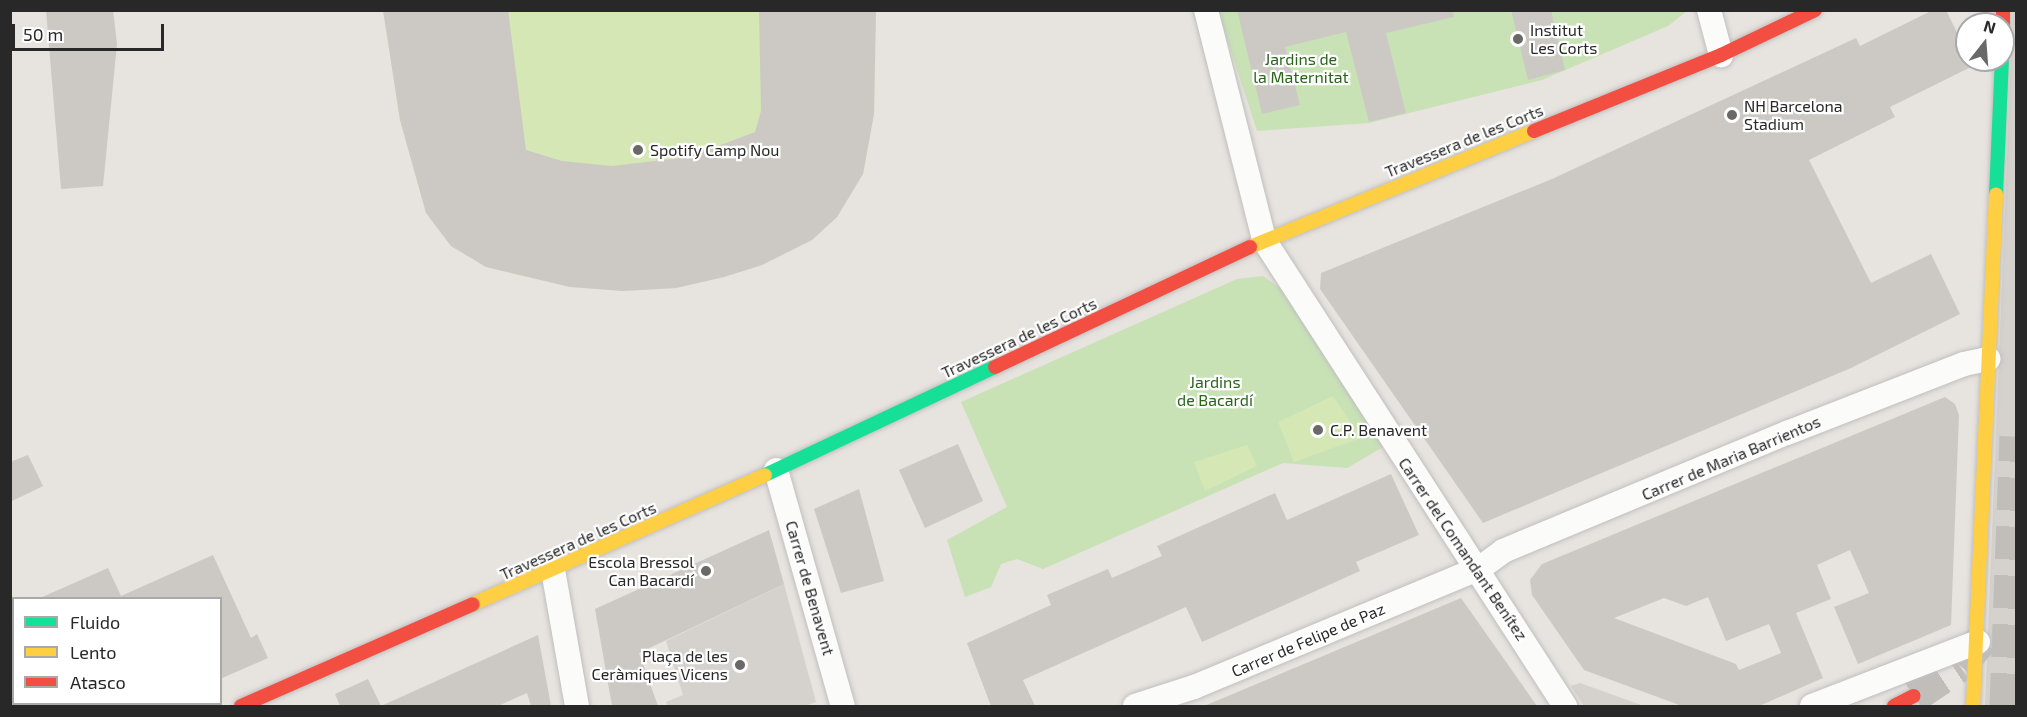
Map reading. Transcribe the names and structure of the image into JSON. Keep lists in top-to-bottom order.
{
  "streets": {
    "main road": ["Travessera de les Corts"],
    "street": [
      "Carrer de Maria Barrientos",
      "Carrer del Comandant Benítez",
      "Carrer de Benavent",
      "Carrer de Felipe de Paz"
    ]
  },
  "crossings": [
    ["Travessera de les Corts", "Carrer del Comandant Benítez"],
    ["Travessera de les Corts", "Carrer de Benavent"],
    ["Carrer de Maria Barrientos", "Carrer del Comandant Benítez"],
    ["Carrer de Maria Barrientos", "Carrer de Felipe de Paz"],
    ["Carrer del Comandant Benítez", "Carrer de Felipe de Paz"]
  ],
  "parks": ["Jardins de la Maternitat", "Jardins de Bacardí"],
  "places": [
    "Institut Les Corts",
    "NH Barcelona Stadium",
    "Spotify Camp Nou",
    "C.P. Benavent",
    "Escola Bressol Can Bacardí",
    "Plaça de les Ceràmiques Vicens"
  ],
  "legend": ["Fluido", "Lento", "Atasco"],
  "scale_bar": "50 m",
  "north": "top"
}
